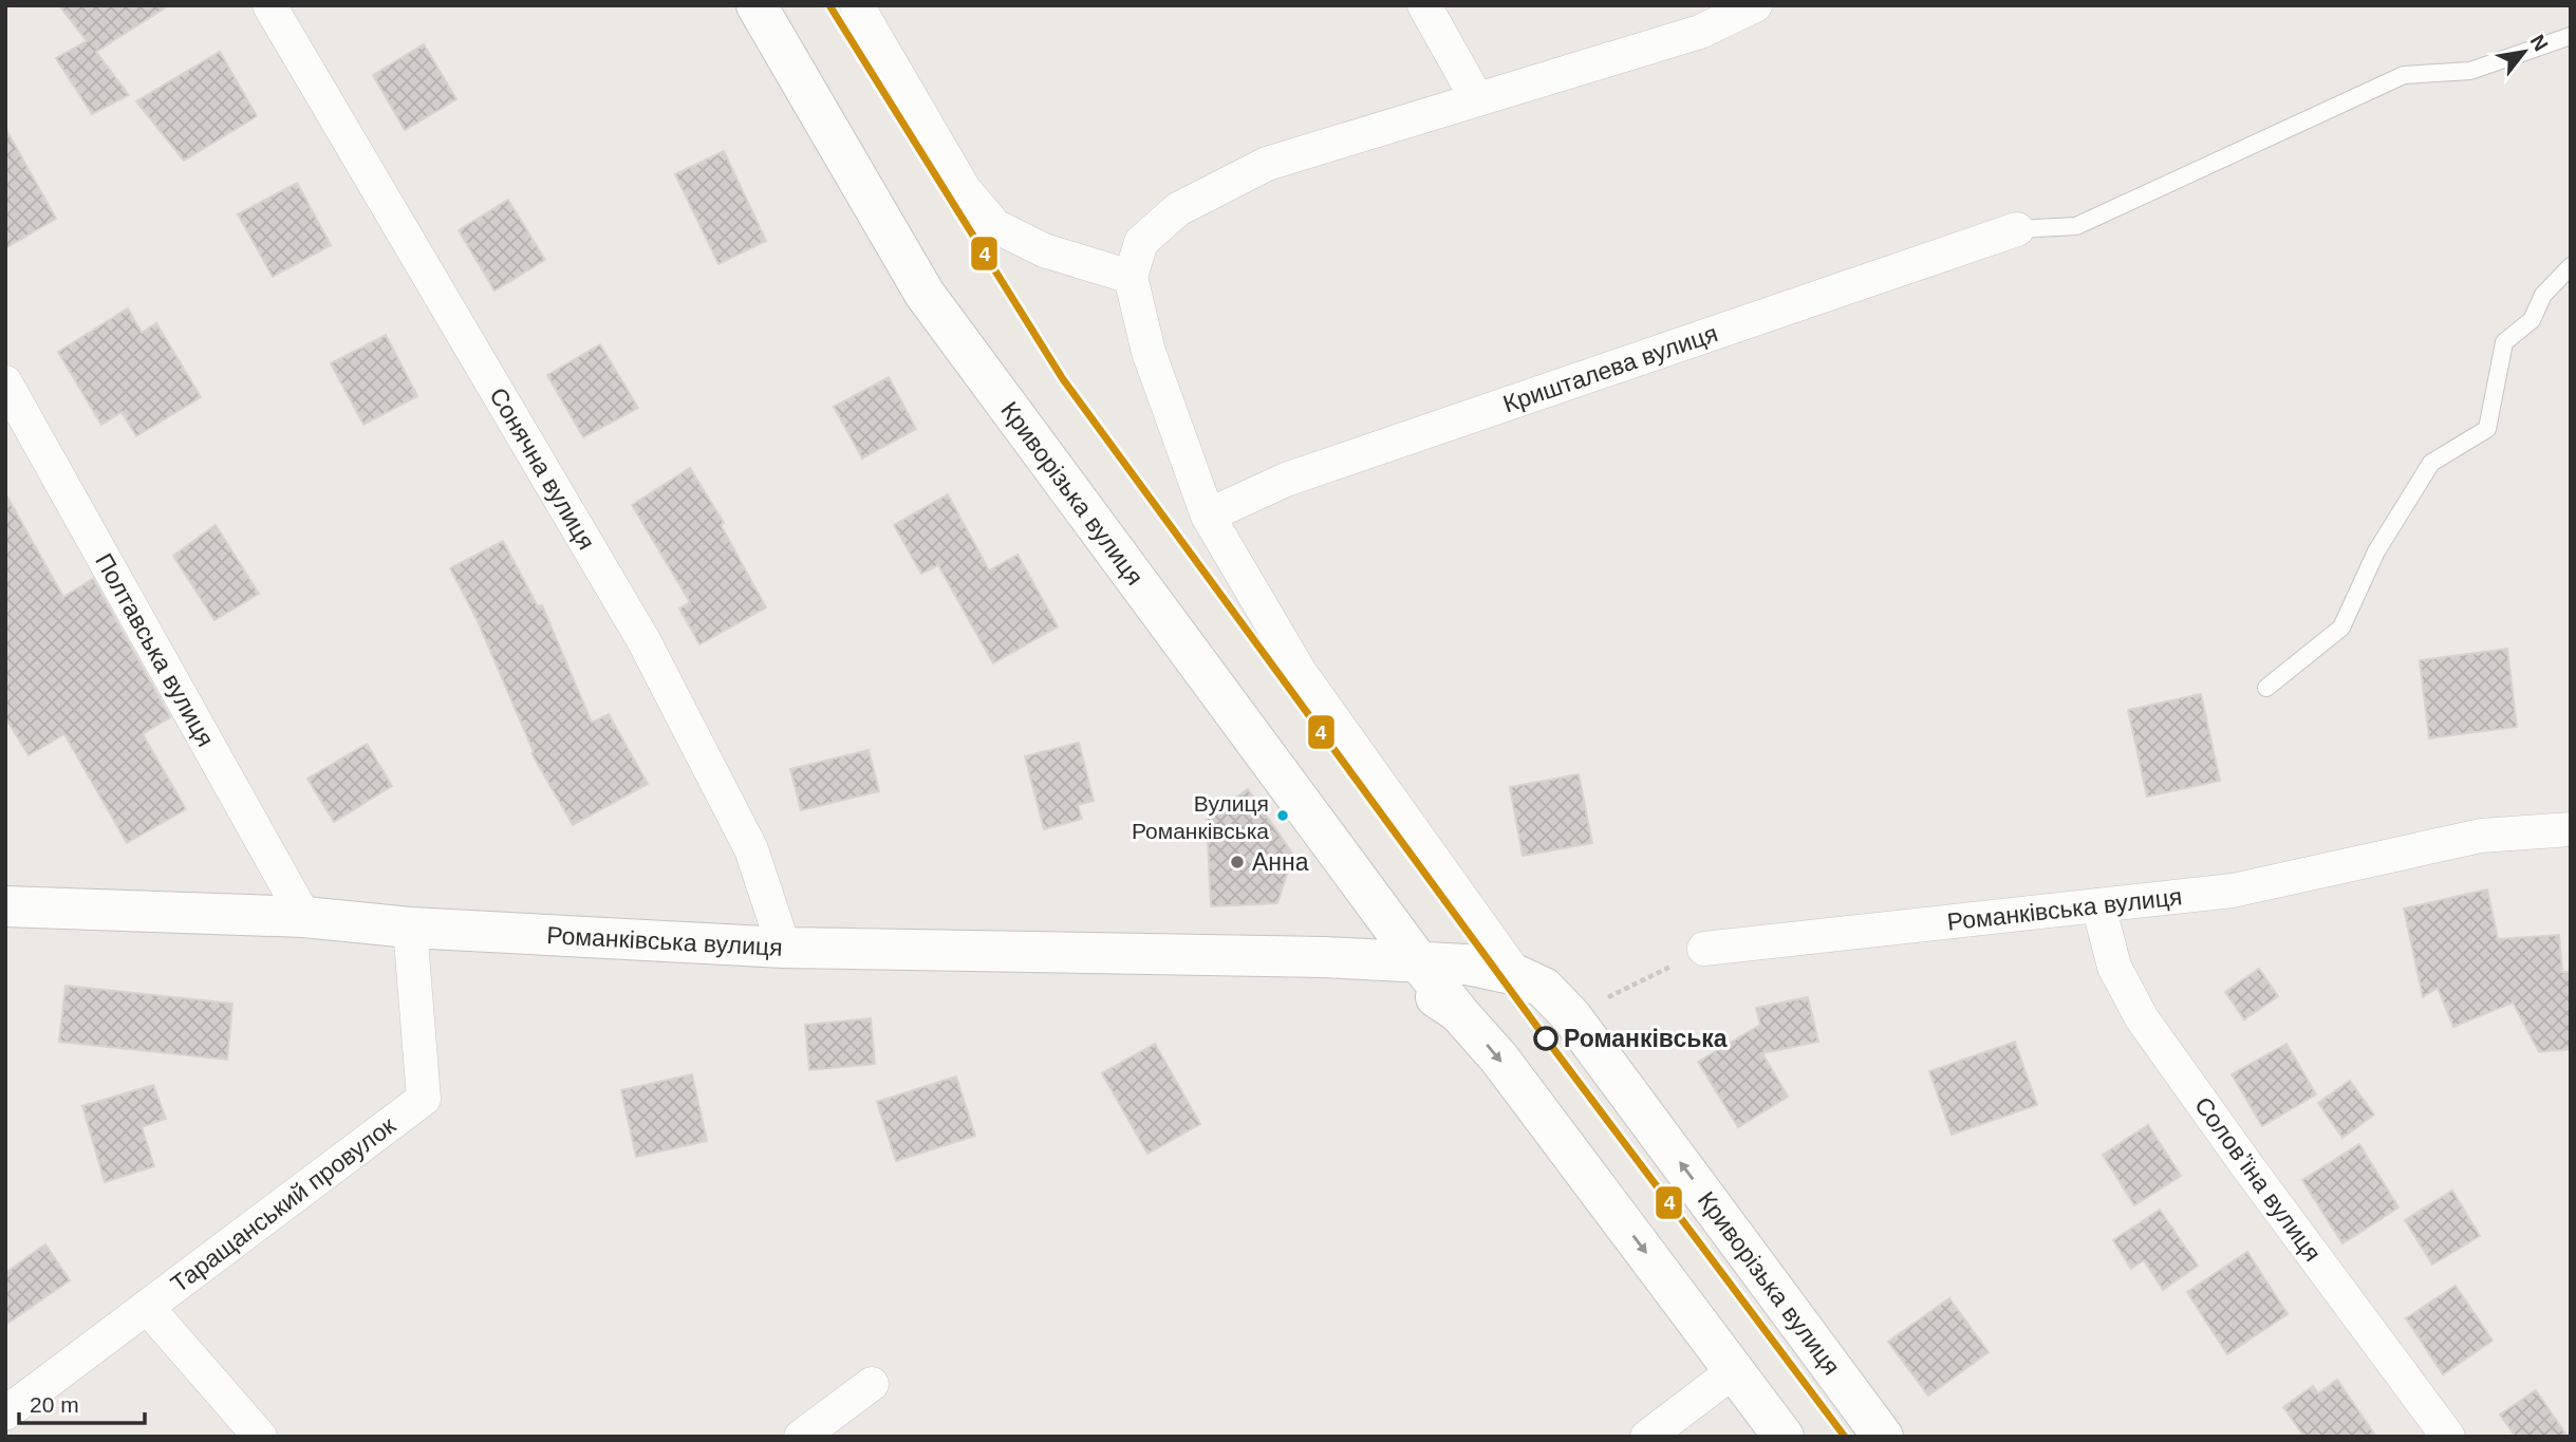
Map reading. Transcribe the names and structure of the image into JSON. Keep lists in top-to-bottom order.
{
  "streets": {
    "main road": ["Криворізька вулиця", "Романківська вулиця"],
    "street": [
      "Кришталева вулиця",
      "Сонячна вулиця",
      "Полтавська вулиця",
      "Соловʼїна вулиця",
      "Таращанський провулок"
    ]
  },
  "crossings": [
    ["Сонячна вулиця", "Романківська вулиця"],
    ["Криворізька вулиця", "Романківська вулиця"],
    ["Полтавська вулиця", "Романківська вулиця"],
    ["Романківська вулиця", "Соловʼїна вулиця"],
    ["Романківська вулиця", "Таращанський провулок"]
  ],
  "places": ["Вулиця Романківська", "Анна", "Романківська"],
  "lines": ["transit line 4"],
  "scale_bar": "20 m",
  "north": "top right"
}
